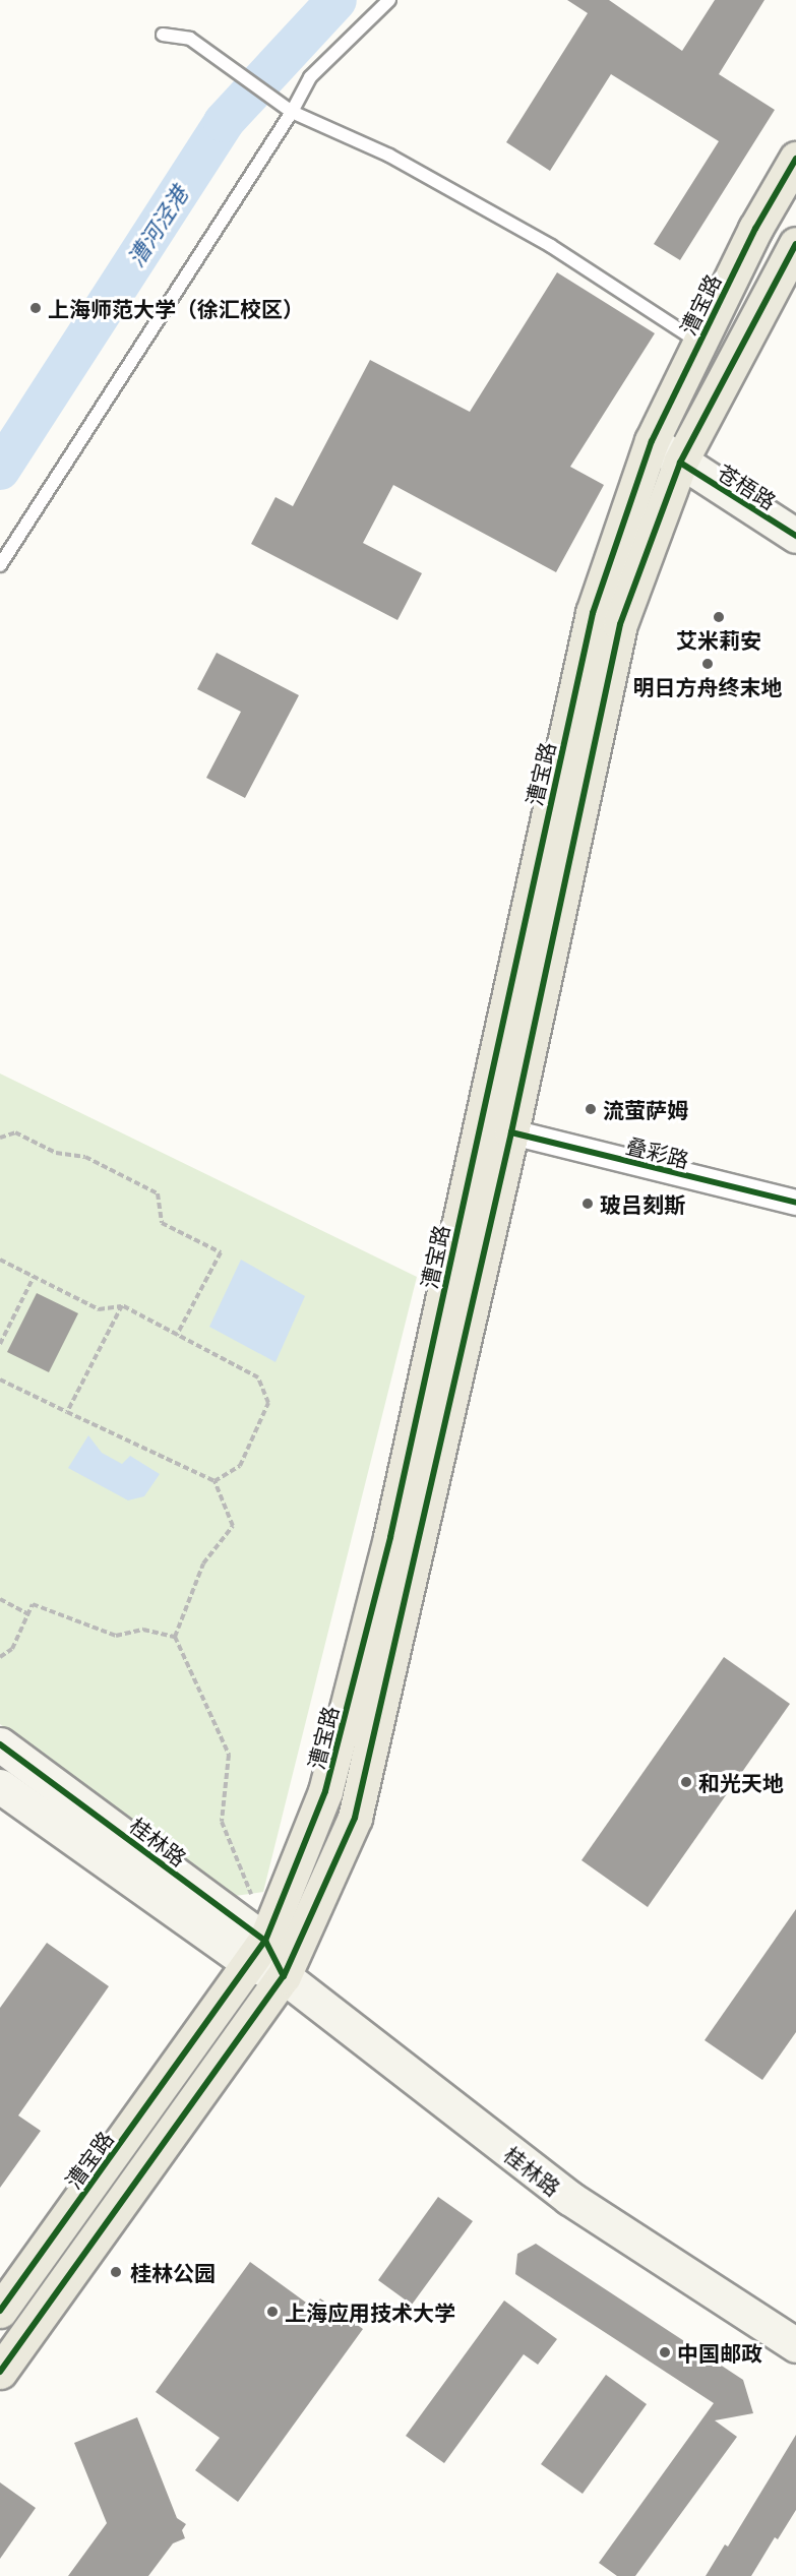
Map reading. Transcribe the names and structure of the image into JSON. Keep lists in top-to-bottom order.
{
  "streets": {
    "main road": ["漕宝路", "苍梧路", "桂林路"],
    "street": ["叠彩路"]
  },
  "crossings": [
    ["漕宝路", "苍梧路"],
    ["漕宝路", "叠彩路"],
    ["漕宝路", "桂林路"]
  ],
  "water": ["漕河泾港"],
  "places": [
    "上海师范大学（徐汇校区）",
    "艾米莉安",
    "明日方舟终末地",
    "流萤萨姆",
    "玻吕刻斯",
    "和光天地",
    "桂林公园",
    "上海应用技术大学",
    "中国邮政"
  ]
}
